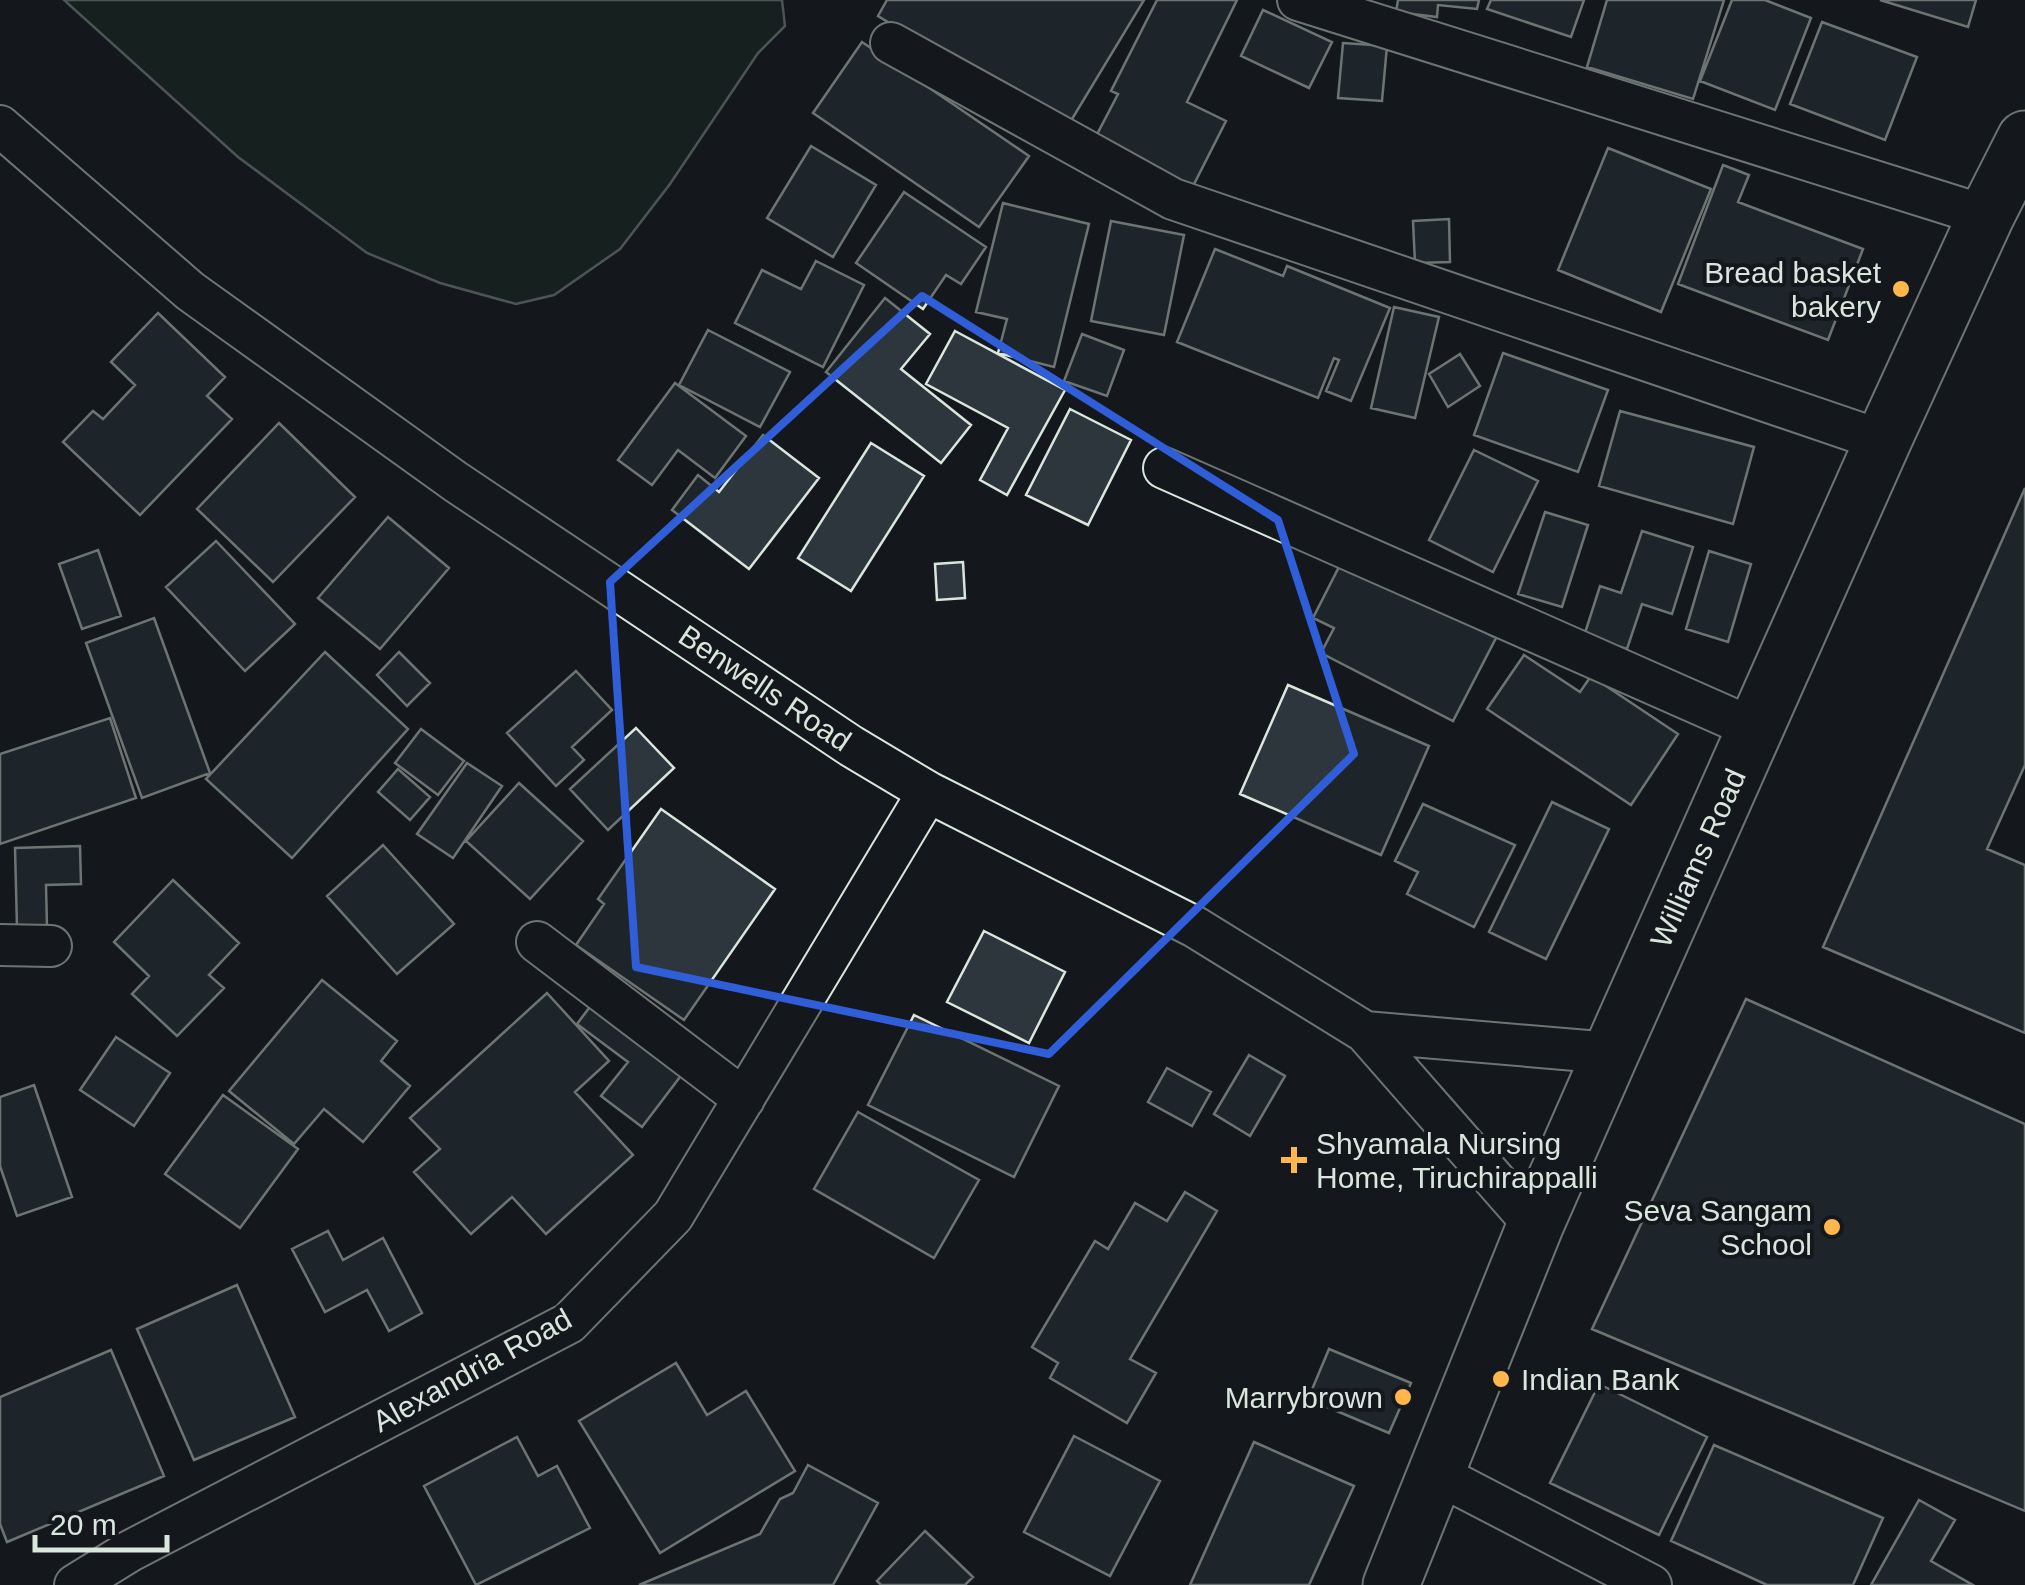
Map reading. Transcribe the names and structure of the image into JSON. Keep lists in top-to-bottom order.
{
  "streets": {
    "street": ["Benwells Road", "Williams Road", "Alexandria Road"]
  },
  "crossings": [
    ["Benwells Road", "Williams Road"],
    ["Benwells Road", "Alexandria Road"]
  ],
  "places": {
    "other": [
      "Bread basket bakery",
      "Seva Sangam School",
      "Indian Bank",
      "Marrybrown"
    ],
    "health": ["Shyamala Nursing Home, Tiruchirappalli"]
  },
  "scale_bar": "20 m"
}
